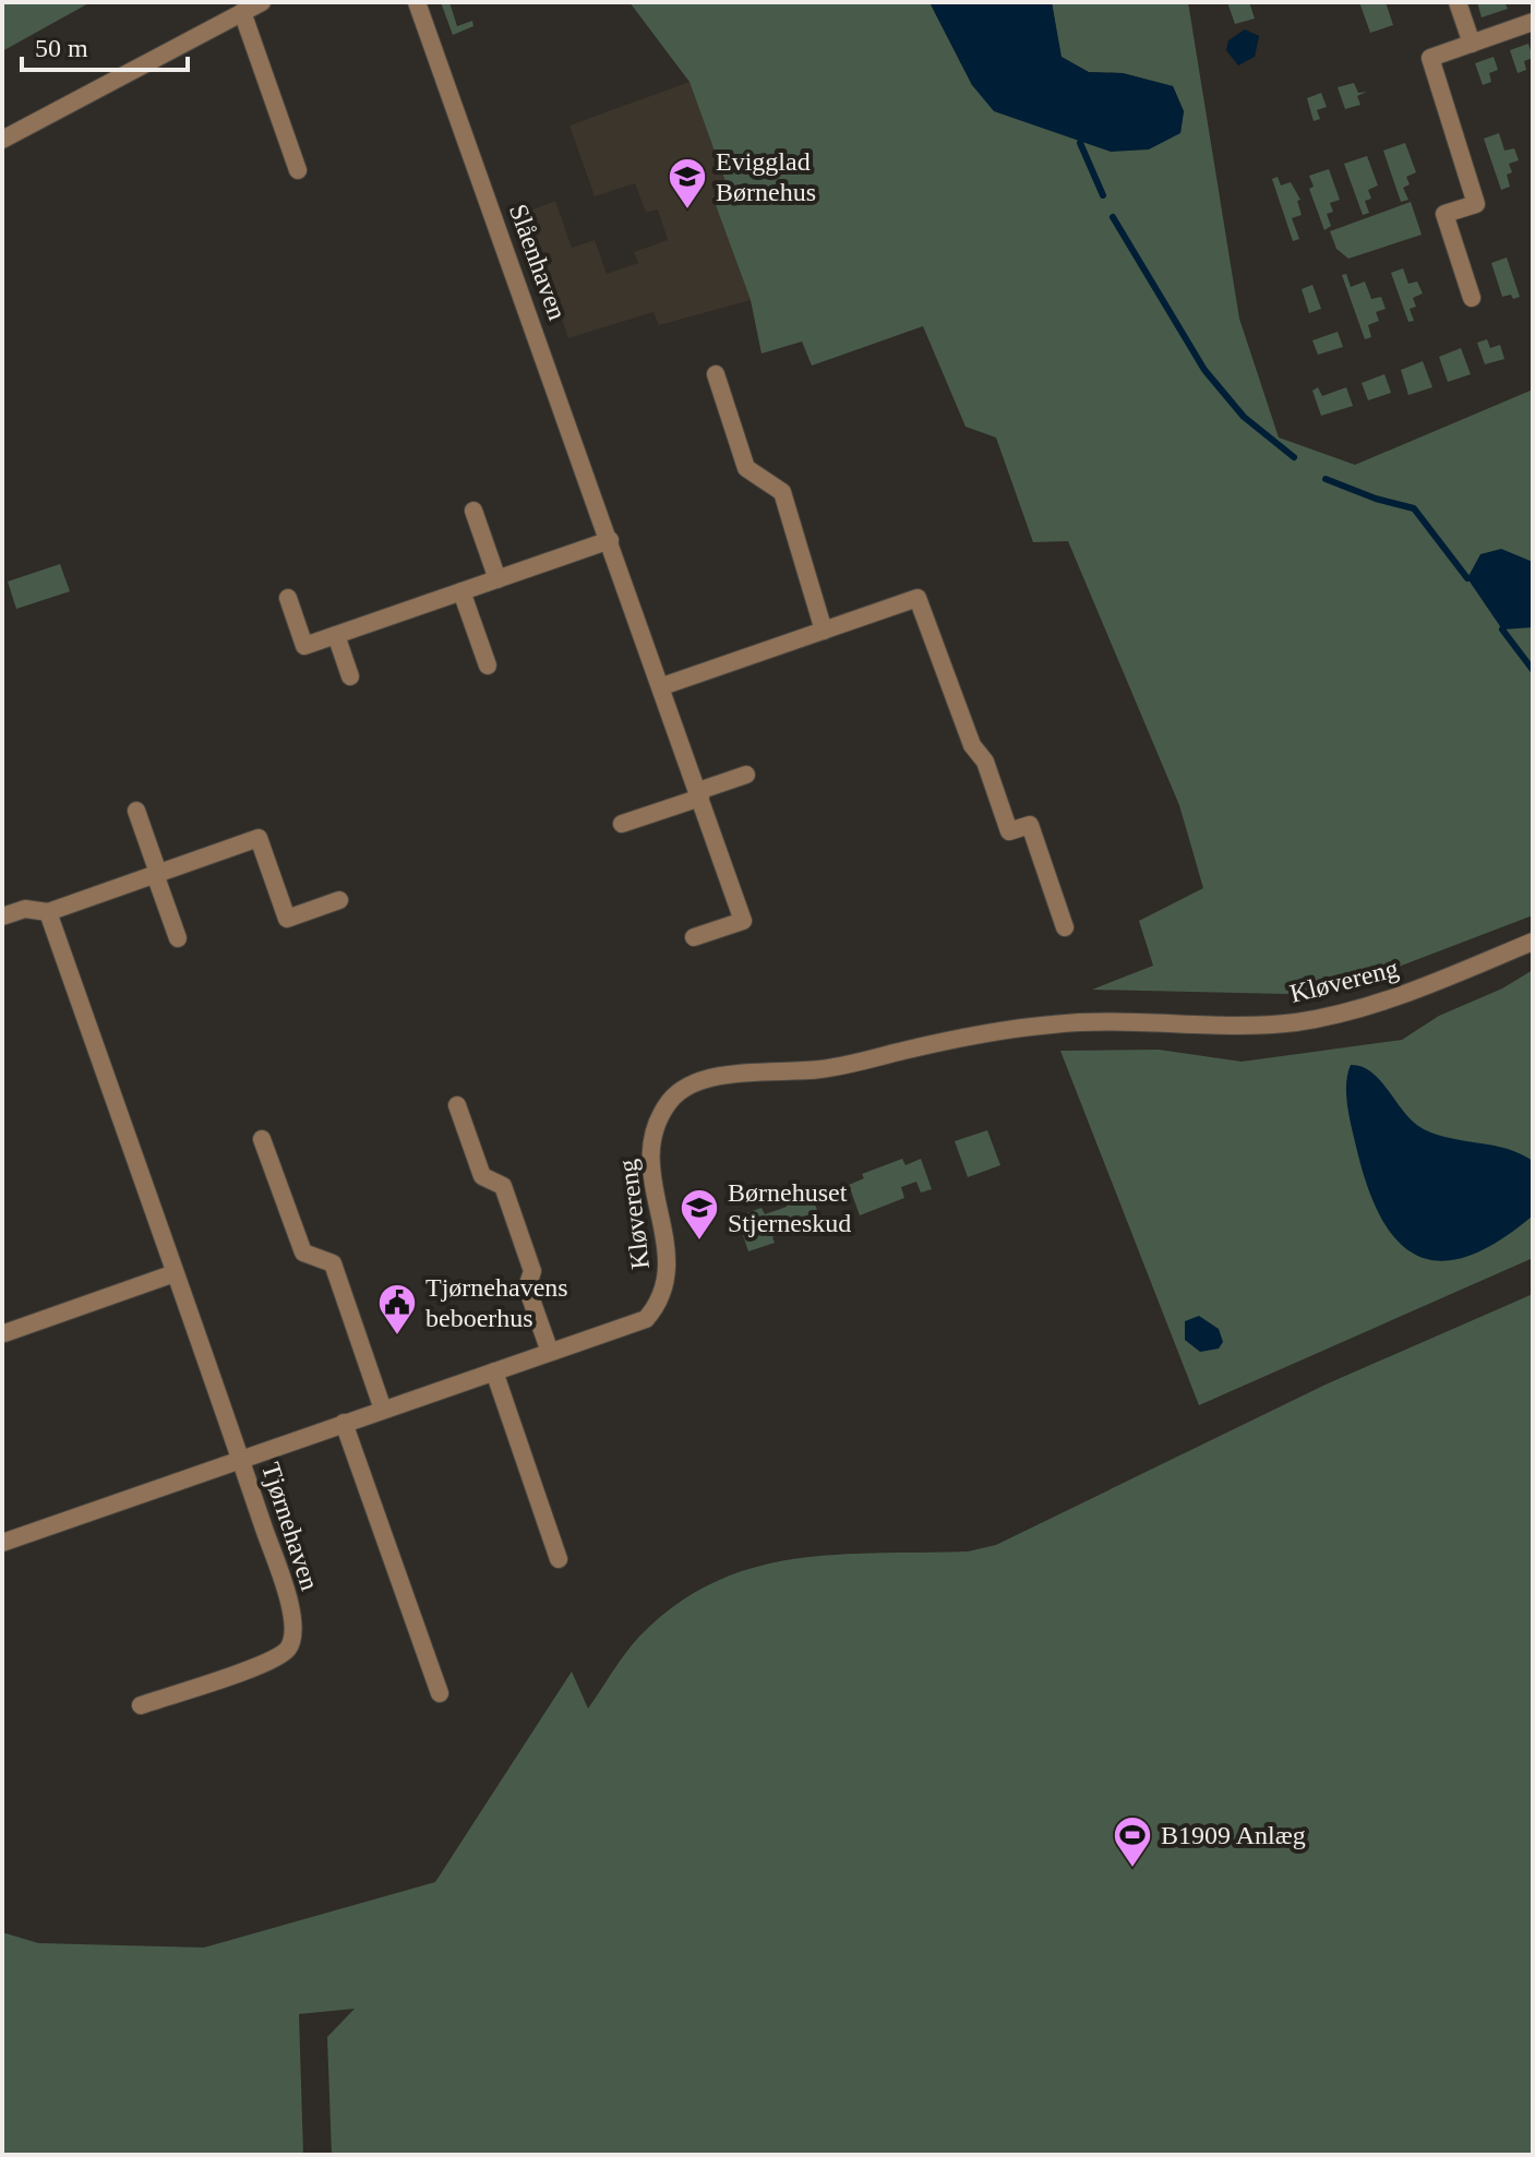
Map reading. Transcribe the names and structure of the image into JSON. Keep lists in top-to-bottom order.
{
  "streets": {
    "street": ["Slåenhaven", "Kløvereng", "Tjørnehaven"]
  },
  "crossings": [
    ["Kløvereng", "Tjørnehaven"]
  ],
  "places": {
    "school or university": ["Evigglad Børnehus", "Børnehuset Stjerneskud"],
    "public building": ["Tjørnehavens beboerhus"],
    "sports": ["B1909 Anlæg"]
  },
  "scale_bar": "50 m"
}
